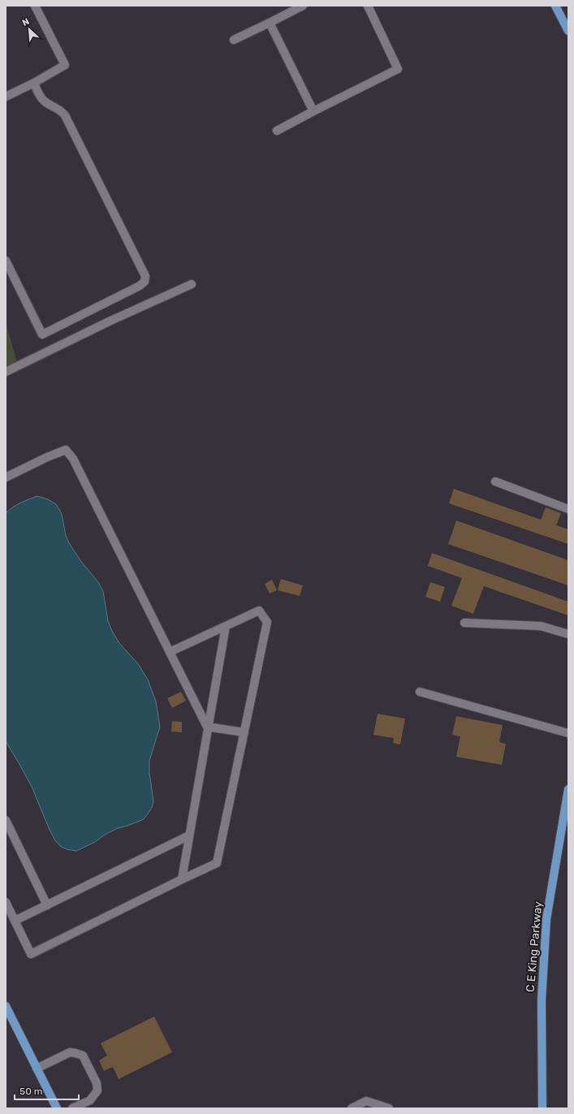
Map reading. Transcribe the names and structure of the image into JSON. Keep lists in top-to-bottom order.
{
  "streets": {
    "main road": ["C E King Parkway"]
  },
  "scale_bar": "50 m",
  "north": "top left"
}
